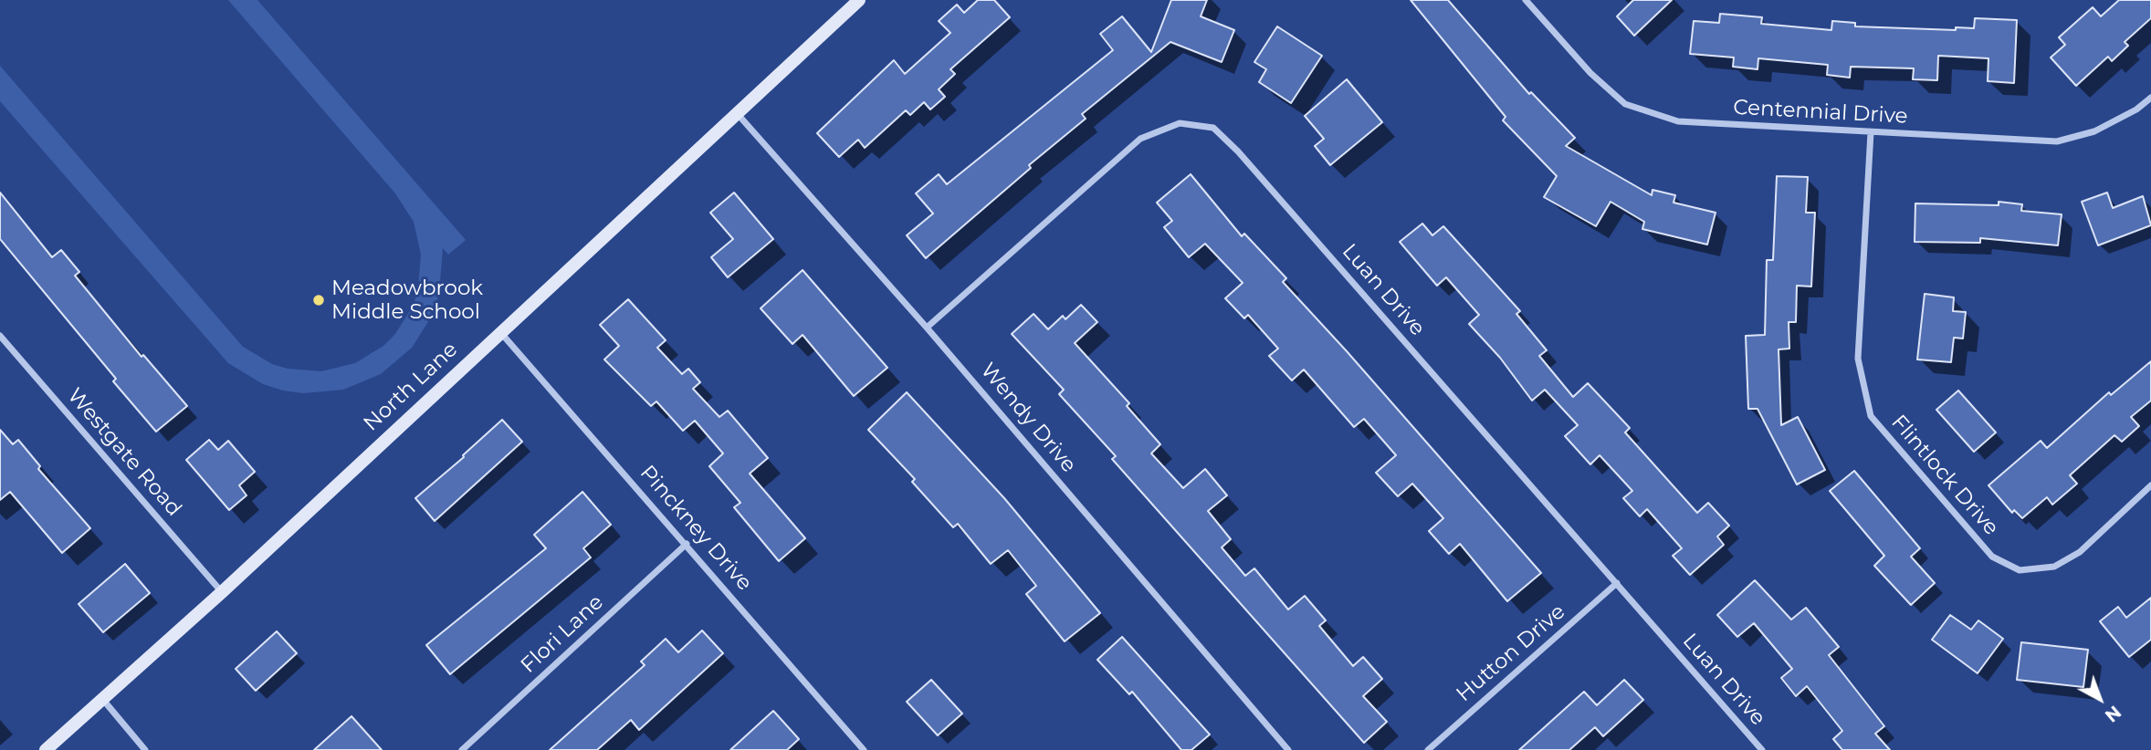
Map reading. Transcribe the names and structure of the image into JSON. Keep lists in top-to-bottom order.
{
  "streets": {
    "street": [
      "Centennial Drive",
      "Luan Drive",
      "North Lane",
      "Wendy Drive",
      "Westgate Road",
      "Flintlock Drive",
      "Pinckney Drive",
      "Flori Lane",
      "Hutton Drive"
    ]
  },
  "crossings": [
    ["Centennial Drive", "Flintlock Drive"],
    ["Luan Drive", "Wendy Drive"],
    ["Luan Drive", "Hutton Drive"],
    ["North Lane", "Wendy Drive"],
    ["North Lane", "Westgate Road"],
    ["North Lane", "Pinckney Drive"],
    ["Pinckney Drive", "Flori Lane"]
  ],
  "places": ["Meadowbrook Middle School"],
  "north": "bottom right"
}
